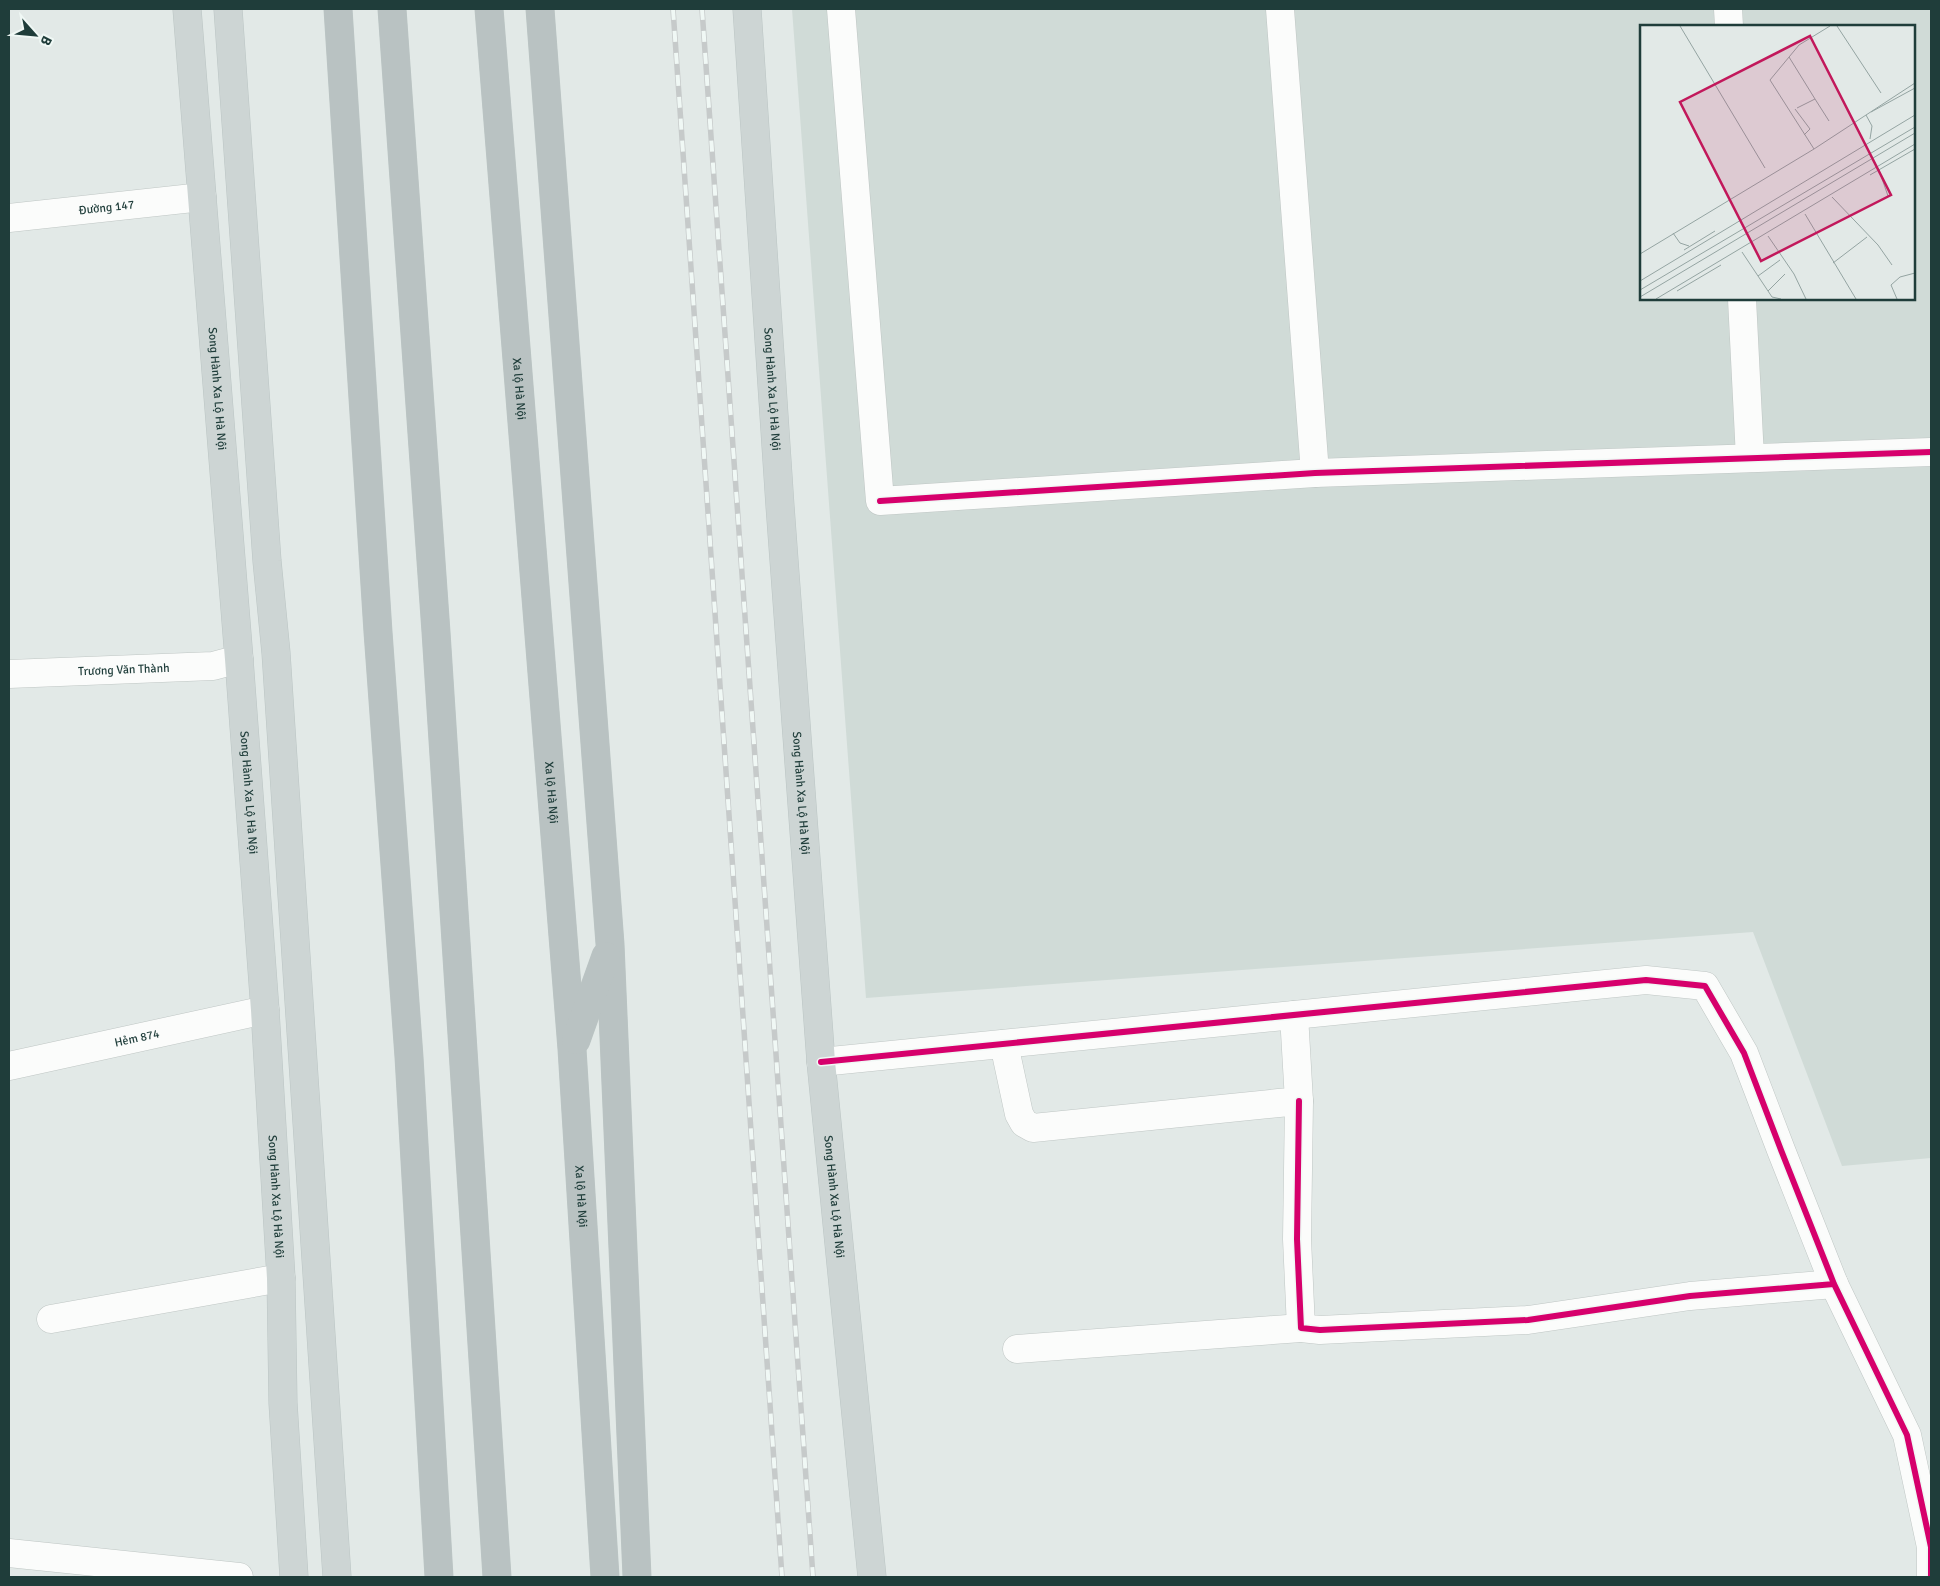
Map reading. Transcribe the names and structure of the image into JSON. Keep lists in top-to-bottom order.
{
  "streets": {
    "highway": ["Xa lộ Hà Nội"],
    "main road": ["Song Hành Xa Lộ Hà Nội"],
    "street": ["Đường 147", "Trương Văn Thành", "Hẻm 874"]
  },
  "crossings": [
    ["Đường 147", "Song Hành Xa Lộ Hà Nội"],
    ["Song Hành Xa Lộ Hà Nội", "Trương Văn Thành"],
    ["Song Hành Xa Lộ Hà Nội", "Hẻm 874"]
  ],
  "north": "bottom right"
}
